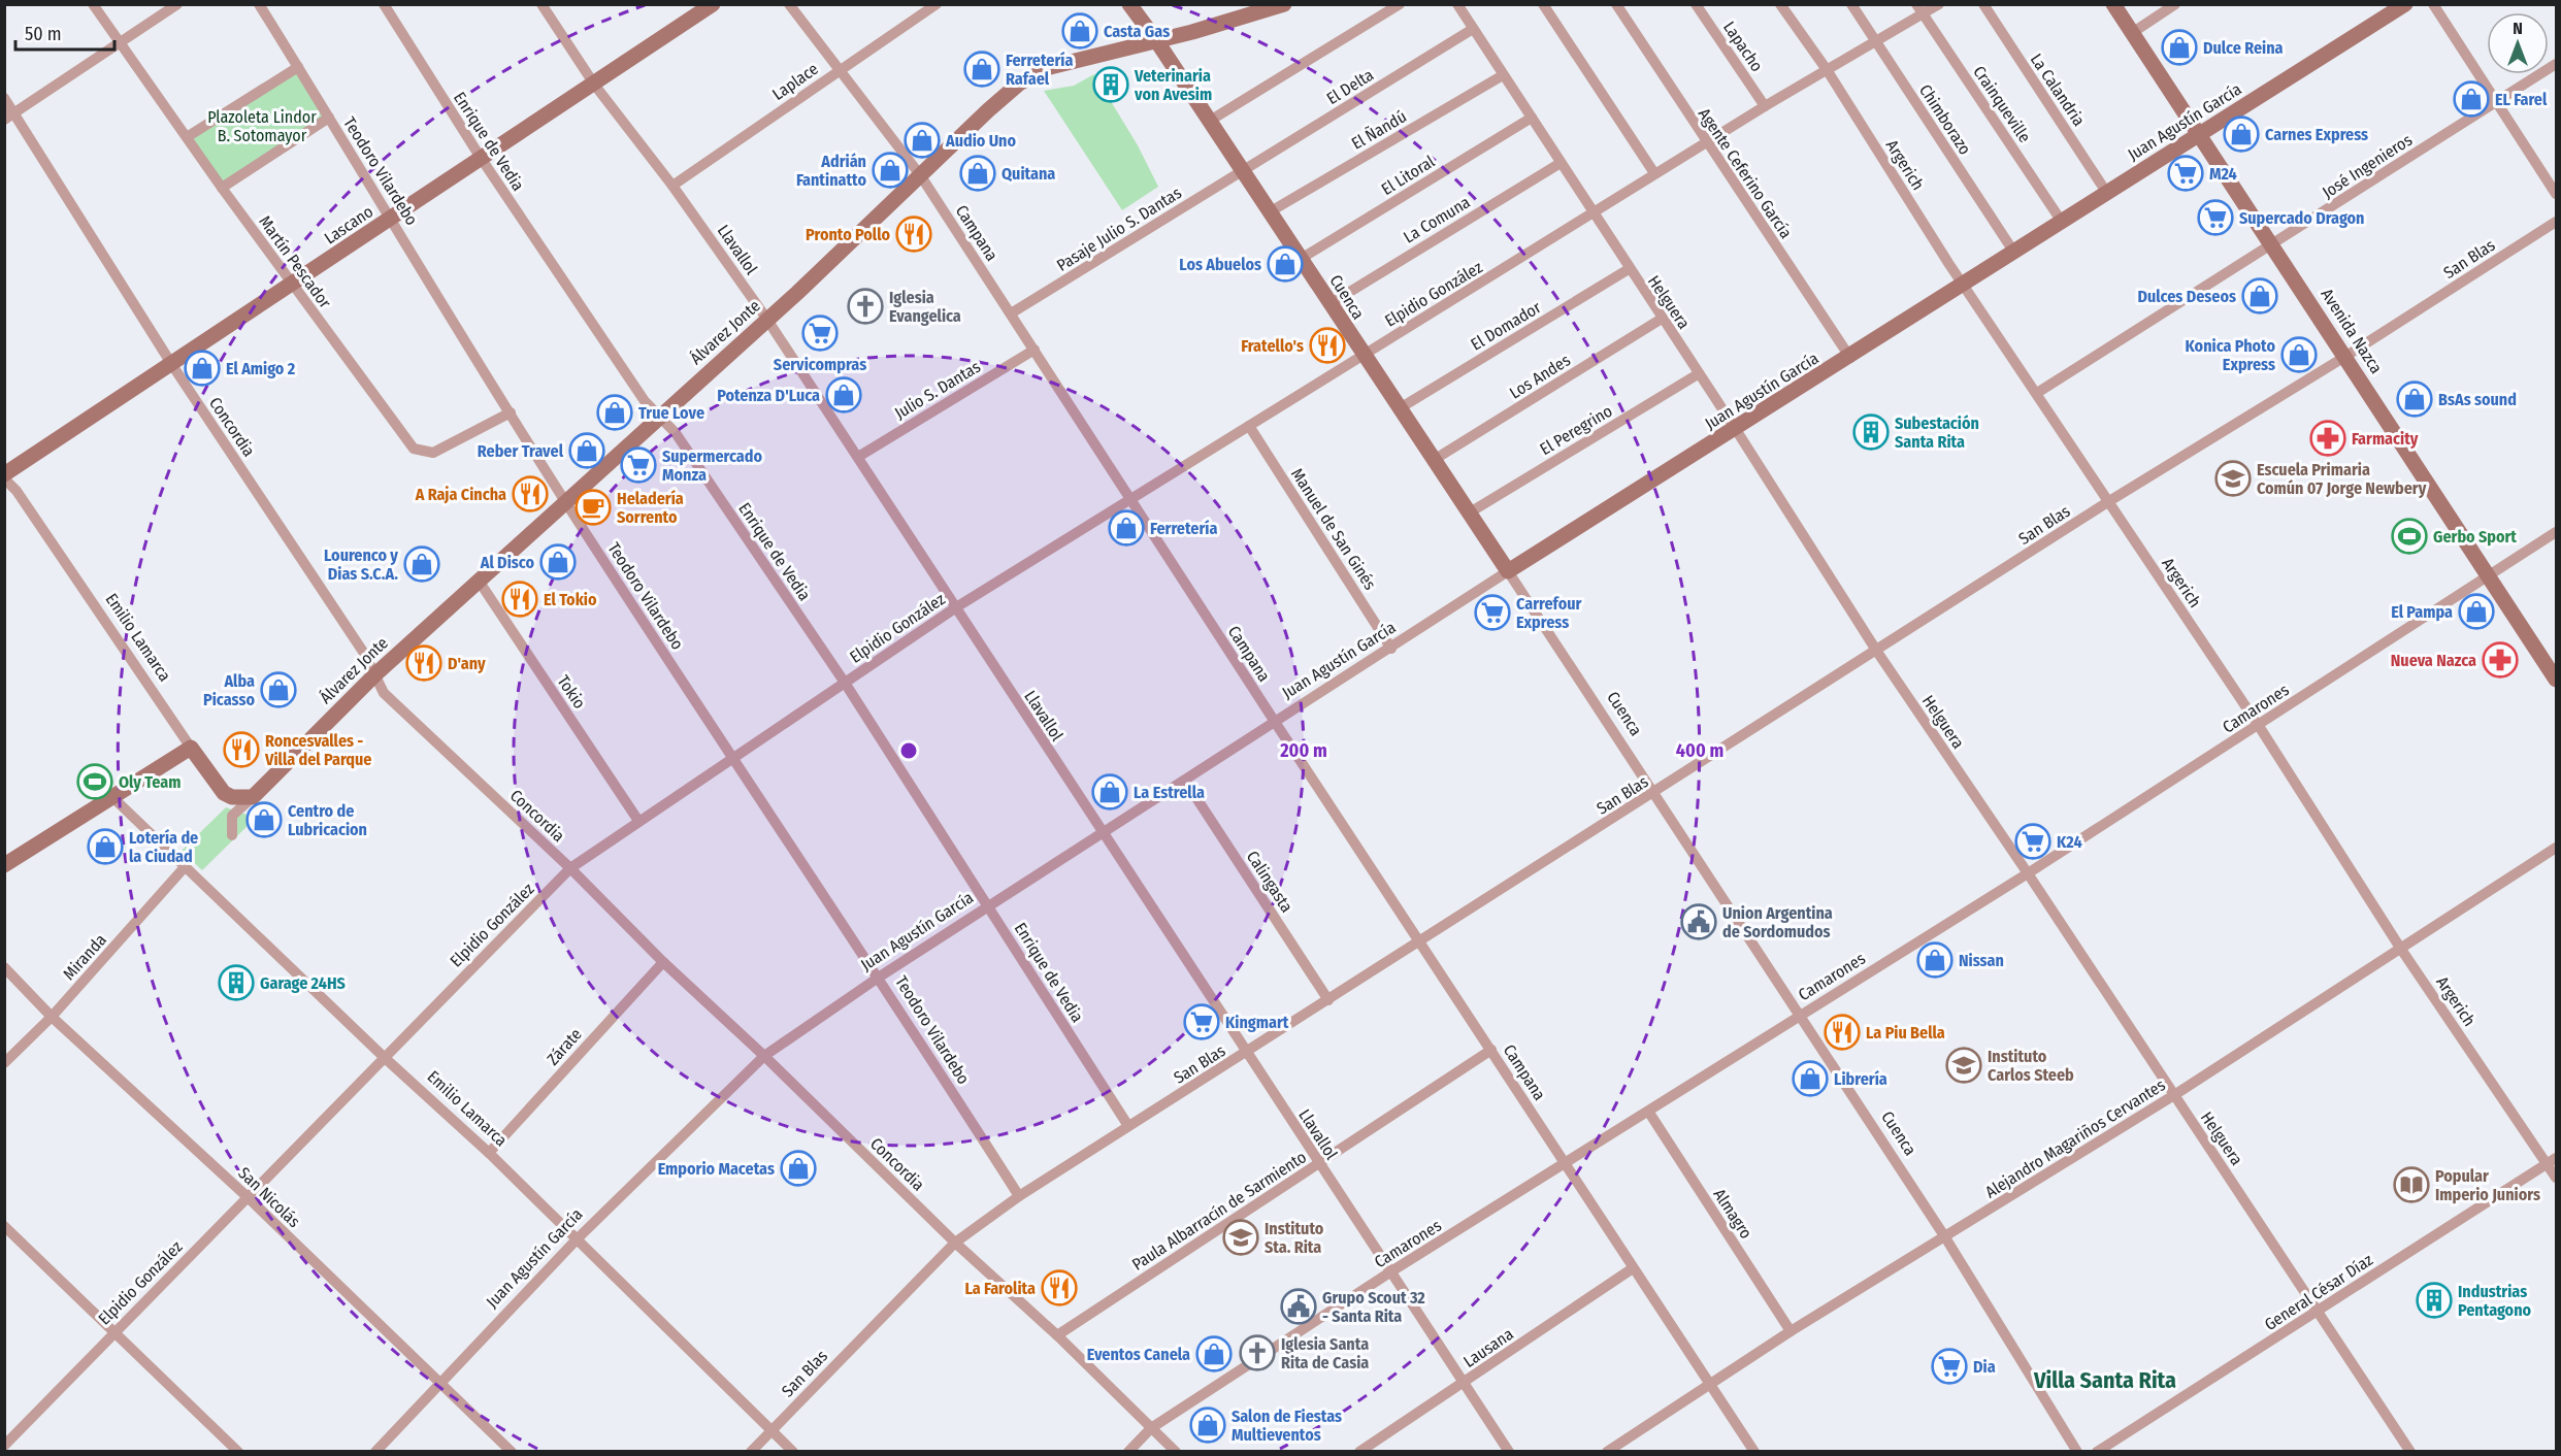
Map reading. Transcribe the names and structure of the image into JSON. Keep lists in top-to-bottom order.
{
  "streets": {
    "street": [
      "Lapacho",
      "Laplace",
      "El Delta",
      "La Calandria",
      "Crainqueville",
      "Chimborazo",
      "Juan Agustín García",
      "El Ñandú",
      "Enrique de Vedia",
      "Argerich",
      "José Ingenieros",
      "Teodoro Vilardebo",
      "Agente Ceferino García",
      "El Litoral",
      "La Comuna",
      "Lascano",
      "Pasaje Julio S. Dantas",
      "Campana",
      "Llavallol",
      "San Blas",
      "Martín Pescador",
      "Elpidio González",
      "Cuenca",
      "Helguera",
      "El Domador",
      "Avenida Nazca",
      "Álvarez Jonte",
      "Los Andes",
      "Julio S. Dantas",
      "Concordia",
      "El Peregrino",
      "Manuel de San Ginés",
      "Emilio Lamarca",
      "Tokio",
      "Camarones",
      "Calingasta",
      "Miranda",
      "Zárate",
      "Alejandro Magariños Cervantes",
      "San Nicolás",
      "Paula Albarracín de Sarmiento",
      "Almagro",
      "General César Díaz",
      "Lausana"
    ]
  },
  "crossings": [
    ["Lapacho", "Elpidio González"],
    ["Laplace", "Campana"],
    ["Laplace", "Llavallol"],
    ["El Delta", "Pasaje Julio S. Dantas"],
    ["El Delta", "Cuenca"],
    ["El Delta", "Helguera"],
    ["La Calandria", "Juan Agustín García"],
    ["Crainqueville", "Juan Agustín García"],
    ["Crainqueville", "Elpidio González"],
    ["Chimborazo", "Juan Agustín García"],
    ["Chimborazo", "Elpidio González"],
    ["Juan Agustín García", "Enrique de Vedia"],
    ["Juan Agustín García", "Argerich"],
    ["Juan Agustín García", "Teodoro Vilardebo"],
    ["Juan Agustín García", "Agente Ceferino García"],
    ["Juan Agustín García", "Campana"],
    ["Juan Agustín García", "Llavallol"],
    ["Juan Agustín García", "Cuenca"],
    ["Juan Agustín García", "Helguera"],
    ["Juan Agustín García", "Avenida Nazca"],
    ["Juan Agustín García", "Concordia"],
    ["Juan Agustín García", "Manuel de San Ginés"],
    ["Juan Agustín García", "Emilio Lamarca"],
    ["Juan Agustín García", "Calingasta"],
    ["Juan Agustín García", "San Nicolás"],
    ["El Ñandú", "Cuenca"],
    ["El Ñandú", "Helguera"],
    ["Enrique de Vedia", "Lascano"],
    ["Enrique de Vedia", "San Blas"],
    ["Enrique de Vedia", "Elpidio González"],
    ["Enrique de Vedia", "Álvarez Jonte"],
    ["Argerich", "José Ingenieros"],
    ["Argerich", "San Blas"],
    ["Argerich", "Elpidio González"],
    ["Argerich", "Camarones"],
    ["Argerich", "Alejandro Magariños Cervantes"],
    ["Argerich", "General César Díaz"],
    ["José Ingenieros", "Avenida Nazca"],
    ["Teodoro Vilardebo", "Lascano"],
    ["Teodoro Vilardebo", "San Blas"],
    ["Teodoro Vilardebo", "Martín Pescador"],
    ["Teodoro Vilardebo", "Elpidio González"],
    ["Teodoro Vilardebo", "Álvarez Jonte"],
    ["Agente Ceferino García", "Elpidio González"],
    ["El Litoral", "Cuenca"],
    ["El Litoral", "Helguera"],
    ["La Comuna", "Cuenca"],
    ["La Comuna", "Helguera"],
    ["Lascano", "Llavallol"],
    ["Lascano", "Martín Pescador"],
    ["Lascano", "Concordia"],
    ["Lascano", "Emilio Lamarca"],
    ["Pasaje Julio S. Dantas", "Campana"],
    ["Pasaje Julio S. Dantas", "Cuenca"],
    ["Campana", "San Blas"],
    ["Campana", "Elpidio González"],
    ["Campana", "Álvarez Jonte"],
    ["Campana", "Julio S. Dantas"],
    ["Campana", "Camarones"],
    ["Campana", "Alejandro Magariños Cervantes"],
    ["Campana", "Paula Albarracín de Sarmiento"],
    ["Campana", "Lausana"],
    ["Llavallol", "San Blas"],
    ["Llavallol", "Elpidio González"],
    ["Llavallol", "Álvarez Jonte"],
    ["Llavallol", "Julio S. Dantas"],
    ["Llavallol", "Camarones"],
    ["Llavallol", "Paula Albarracín de Sarmiento"],
    ["Llavallol", "Lausana"],
    ["San Blas", "Cuenca"],
    ["San Blas", "Helguera"],
    ["San Blas", "Avenida Nazca"],
    ["San Blas", "Concordia"],
    ["San Blas", "Emilio Lamarca"],
    ["San Blas", "Calingasta"],
    ["Elpidio González", "Cuenca"],
    ["Elpidio González", "Helguera"],
    ["Elpidio González", "Concordia"],
    ["Elpidio González", "Manuel de San Ginés"],
    ["Elpidio González", "Emilio Lamarca"],
    ["Elpidio González", "Tokio"],
    ["Elpidio González", "San Nicolás"],
    ["Cuenca", "El Domador"],
    ["Cuenca", "Álvarez Jonte"],
    ["Cuenca", "Los Andes"],
    ["Cuenca", "El Peregrino"],
    ["Cuenca", "Camarones"],
    ["Cuenca", "Alejandro Magariños Cervantes"],
    ["Helguera", "El Domador"],
    ["Helguera", "Los Andes"],
    ["Helguera", "El Peregrino"],
    ["Helguera", "Camarones"],
    ["Helguera", "Alejandro Magariños Cervantes"],
    ["Helguera", "General César Díaz"],
    ["Avenida Nazca", "Camarones"],
    ["Álvarez Jonte", "Concordia"],
    ["Álvarez Jonte", "Emilio Lamarca"],
    ["Álvarez Jonte", "Tokio"],
    ["Concordia", "Camarones"],
    ["Concordia", "Zárate"],
    ["Concordia", "Paula Albarracín de Sarmiento"],
    ["Emilio Lamarca", "Miranda"],
    ["Emilio Lamarca", "Zárate"],
    ["Camarones", "Almagro"],
    ["Miranda", "San Nicolás"],
    ["Alejandro Magariños Cervantes", "Almagro"]
  ],
  "districts": ["Villa Santa Rita"],
  "parks": ["Plazoleta Lindor B. Sotomayor"],
  "places": {
    "shop": [
      "Casta Gas",
      "Dulce Reina",
      "Ferretería Rafael",
      "EL Farel",
      "Carnes Express",
      "Audio Uno",
      "Adrián Fantinatto",
      "Quitana",
      "Los Abuelos",
      "Dulces Deseos",
      "Konica Photo Express",
      "El Amigo 2",
      "Potenza D'Luca",
      "BsAs sound",
      "True Love",
      "Reber Travel",
      "Ferretería",
      "Al Disco",
      "Lourenco y Dias S.C.A.",
      "El Pampa",
      "Alba Picasso",
      "La Estrella",
      "Centro de Lubricacion",
      "Lotería de la Ciudad",
      "Nissan",
      "Librería",
      "Emporio Macetas",
      "Eventos Canela",
      "Salon de Fiestas Multieventos"
    ],
    "building": [
      "Veterinaria von Avesim",
      "Subestación Santa Rita",
      "Garage 24HS",
      "Industrias Pentagono"
    ],
    "supermarket": [
      "M24",
      "Supercado Dragon",
      "Servicompras",
      "Supermercado Monza",
      "Carrefour Express",
      "K24",
      "Kingmart",
      "Dia"
    ],
    "restaurant": [
      "Pronto Pollo",
      "Fratello's",
      "A Raja Cincha",
      "El Tokio",
      "D'any",
      "Roncesvalles - Villa del Parque",
      "La Piu Bella",
      "La Farolita"
    ],
    "church": ["Iglesia Evangelica", "Iglesia Santa Rita de Casia"],
    "pharmacy": ["Farmacity", "Nueva Nazca"],
    "school or university": ["Escuela Primaria Común 07 Jorge Newbery", "Instituto Carlos Steeb", "Instituto Sta. Rita"],
    "cafe": ["Heladería Sorrento"],
    "sports": ["Gerbo Sport", "Oly Team"],
    "public building": ["Union Argentina de Sordomudos", "Grupo Scout 32 - Santa Rita"],
    "library": ["Popular Imperio Juniors"]
  },
  "scale_bar": "50 m",
  "north": "top",
  "rings": ["200 m", "400 m"]
}
